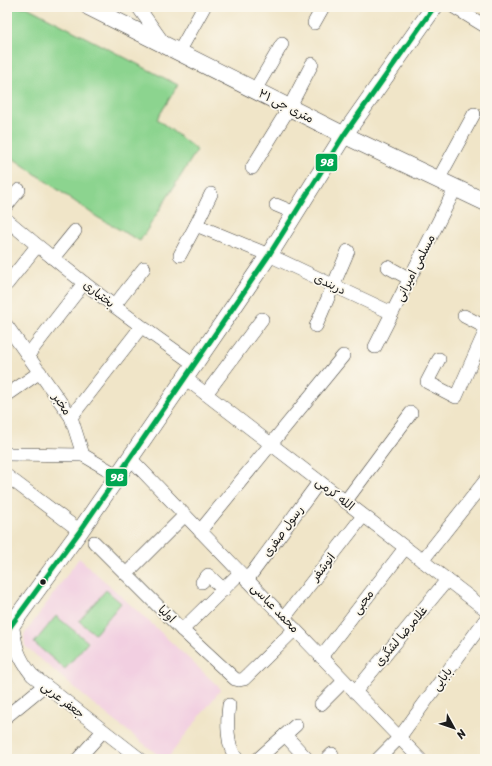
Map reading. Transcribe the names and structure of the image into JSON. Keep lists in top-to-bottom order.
{
  "streets": {
    "main road": ["۲۱ متری جی"],
    "street": [
      "مسلمی امیرانی",
      "دربندی",
      "بختیاری",
      "مخبر",
      "الله کرمی",
      "رسول صفری",
      "انوشفر",
      "محبی",
      "محمد عباسی",
      "اولیا",
      "غلامرضا لشگری",
      "بابایی",
      "جعفر عربی"
    ]
  },
  "crossings": [
    ["۲۱ متری جی", "مسلمی امیرانی"],
    ["مسلمی امیرانی", "دربندی"],
    ["بختیاری", "الله کرمی"],
    ["الله کرمی", "رسول صفری"],
    ["الله کرمی", "انوشفر"],
    ["الله کرمی", "محبی"],
    ["الله کرمی", "غلامرضا لشگری"],
    ["رسول صفری", "محمد عباسی"],
    ["رسول صفری", "اولیا"],
    ["انوشفر", "محمد عباسی"],
    ["محبی", "محمد عباسی"],
    ["محمد عباسی", "اولیا"],
    ["محمد عباسی", "غلامرضا لشگری"],
    ["محمد عباسی", "بابایی"]
  ],
  "lines": ["transit line 98"],
  "north": "bottom right"
}
